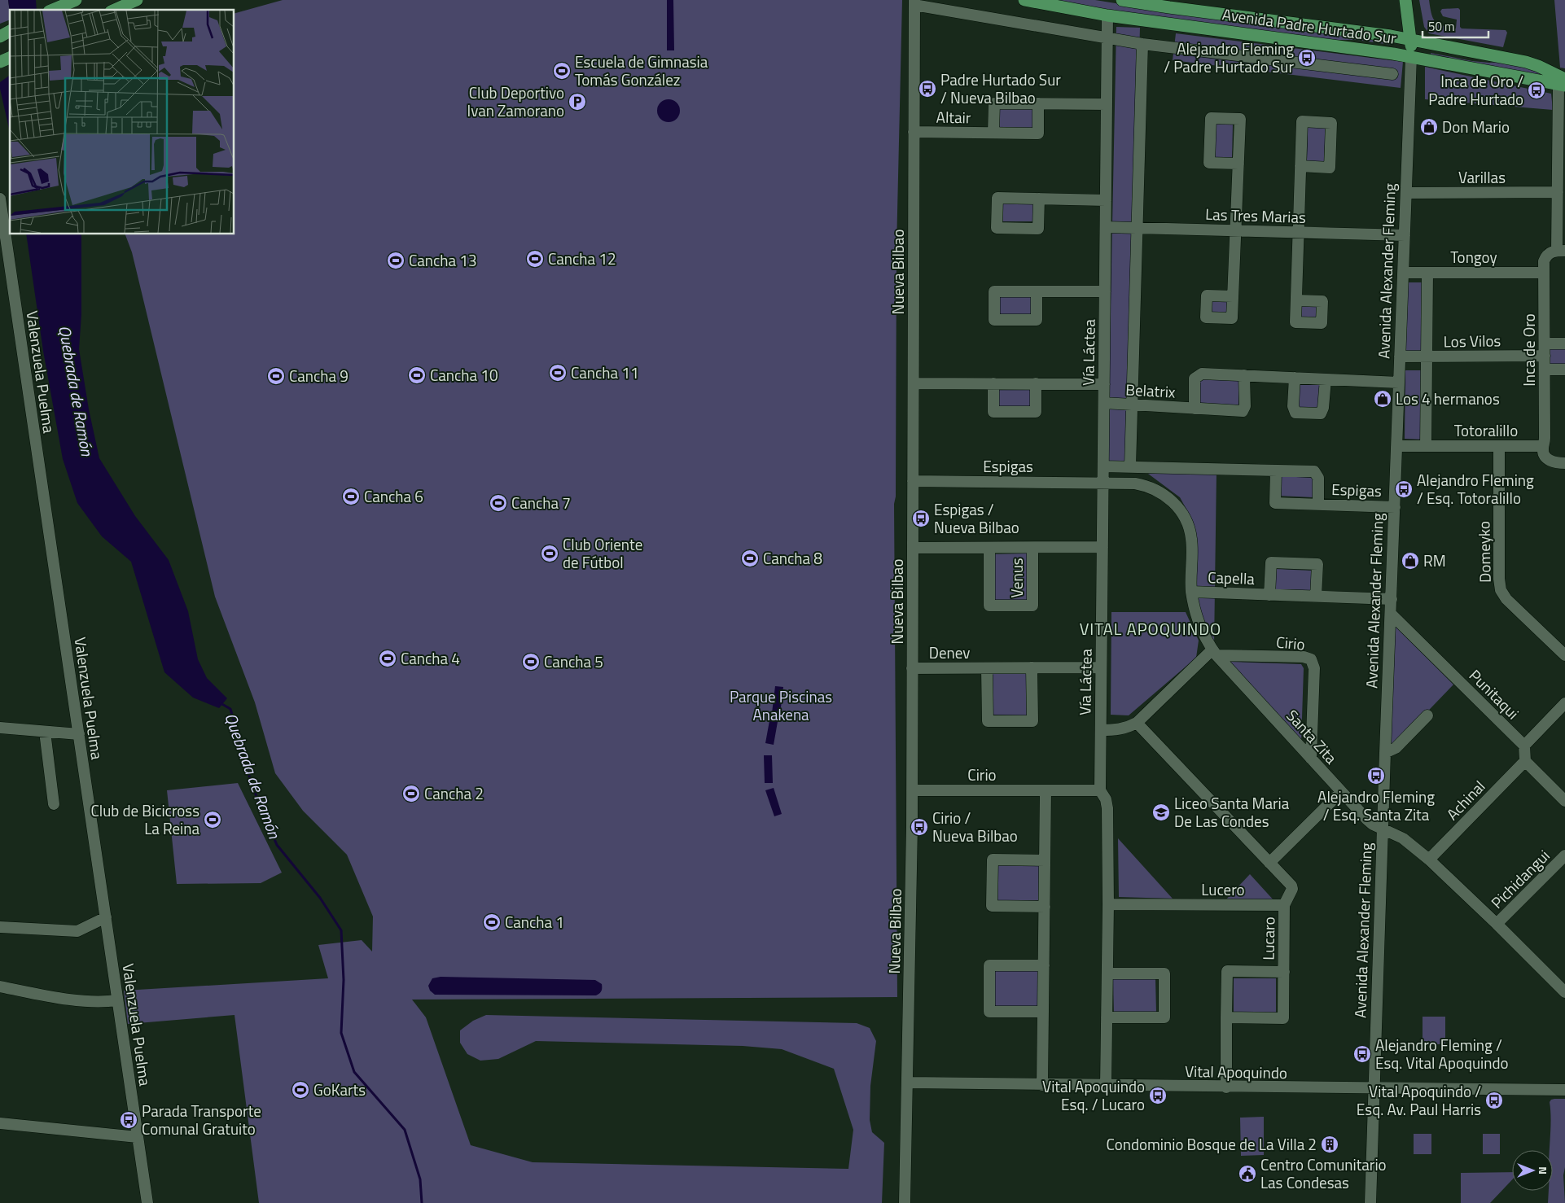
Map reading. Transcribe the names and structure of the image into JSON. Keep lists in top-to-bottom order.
{
  "streets": {
    "main road": ["Avenida Padre Hurtado Sur", "Avenida Alexander Fleming"],
    "street": [
      "Altair",
      "Varillas",
      "Las Tres Marias",
      "Tongoy",
      "Nueva Bilbao",
      "Los Vilos",
      "Inca de Oro",
      "Vía Láctea",
      "Valenzuela Puelma",
      "Belatrix",
      "Totoralillo",
      "Espigas",
      "Domeyko",
      "Venus",
      "Capella",
      "Cirio",
      "Denev",
      "Punitaqui",
      "Santa Zita",
      "Achinal",
      "Pichidangui",
      "Lucero",
      "Lucaro",
      "Vital Apoquindo"
    ]
  },
  "crossings": [
    ["Avenida Padre Hurtado Sur", "Avenida Alexander Fleming"],
    ["Avenida Padre Hurtado Sur", "Inca de Oro"],
    ["Avenida Padre Hurtado Sur", "Vía Láctea"],
    ["Altair", "Nueva Bilbao"],
    ["Varillas", "Avenida Alexander Fleming"],
    ["Varillas", "Inca de Oro"],
    ["Las Tres Marias", "Avenida Alexander Fleming"],
    ["Las Tres Marias", "Vía Láctea"],
    ["Tongoy", "Avenida Alexander Fleming"],
    ["Tongoy", "Inca de Oro"],
    ["Avenida Alexander Fleming", "Los Vilos"],
    ["Avenida Alexander Fleming", "Belatrix"],
    ["Avenida Alexander Fleming", "Totoralillo"],
    ["Avenida Alexander Fleming", "Espigas"],
    ["Avenida Alexander Fleming", "Capella"],
    ["Avenida Alexander Fleming", "Punitaqui"],
    ["Avenida Alexander Fleming", "Santa Zita"],
    ["Avenida Alexander Fleming", "Vital Apoquindo"],
    ["Nueva Bilbao", "Belatrix"],
    ["Nueva Bilbao", "Espigas"],
    ["Nueva Bilbao", "Venus"],
    ["Nueva Bilbao", "Cirio"],
    ["Nueva Bilbao", "Denev"],
    ["Nueva Bilbao", "Vital Apoquindo"],
    ["Los Vilos", "Inca de Oro"],
    ["Inca de Oro", "Totoralillo"],
    ["Vía Láctea", "Belatrix"],
    ["Vía Láctea", "Espigas"],
    ["Vía Láctea", "Venus"],
    ["Vía Láctea", "Cirio"],
    ["Vía Láctea", "Denev"],
    ["Vía Láctea", "Santa Zita"],
    ["Vía Láctea", "Lucero"],
    ["Vía Láctea", "Vital Apoquindo"],
    ["Totoralillo", "Domeyko"],
    ["Espigas", "Santa Zita"],
    ["Capella", "Santa Zita"],
    ["Cirio", "Santa Zita"],
    ["Santa Zita", "Achinal"],
    ["Santa Zita", "Pichidangui"],
    ["Lucero", "Lucaro"],
    ["Lucaro", "Vital Apoquindo"]
  ],
  "districts": ["VITAL APOQUINDO"],
  "water": ["Quebrada de Ramón"],
  "parks": ["Parque Piscinas Anakena"],
  "places": {
    "bus stop": [
      "Alejandro Fleming / Padre Hurtado Sur",
      "Padre Hurtado Sur / Nueva Bilbao",
      "Inca de Oro / Padre Hurtado",
      "Alejandro Fleming / Esq. Totoralillo",
      "Espigas / Nueva Bilbao",
      "Alejandro Fleming / Esq. Santa Zita",
      "Cirio / Nueva Bilbao",
      "Alejandro Fleming / Esq. Vital Apoquindo",
      "Vital Apoquindo Esq. / Lucaro",
      "Vital Apoquindo / Esq. Av. Paul Harris",
      "Parada Transporte Comunal Gratuito"
    ],
    "sports": [
      "Escuela de Gimnasia Tomás González",
      "Cancha 12",
      "Cancha 13",
      "Cancha 11",
      "Cancha 10",
      "Cancha 9",
      "Cancha 6",
      "Cancha 7",
      "Club Oriente de Fútbol",
      "Cancha 8",
      "Cancha 4",
      "Cancha 5",
      "Cancha 2",
      "Club de Bicicross La Reina",
      "Cancha 1",
      "GoKarts"
    ],
    "parking": ["Club Deportivo Ivan Zamorano"],
    "shop": ["Don Mario", "Los 4 hermanos", "RM"],
    "school or university": ["Liceo Santa Maria De Las Condes"],
    "building": ["Condominio Bosque de La Villa 2"],
    "public building": ["Centro Comunitario Las Condesas"]
  },
  "scale_bar": "50 m",
  "north": "right"
}
